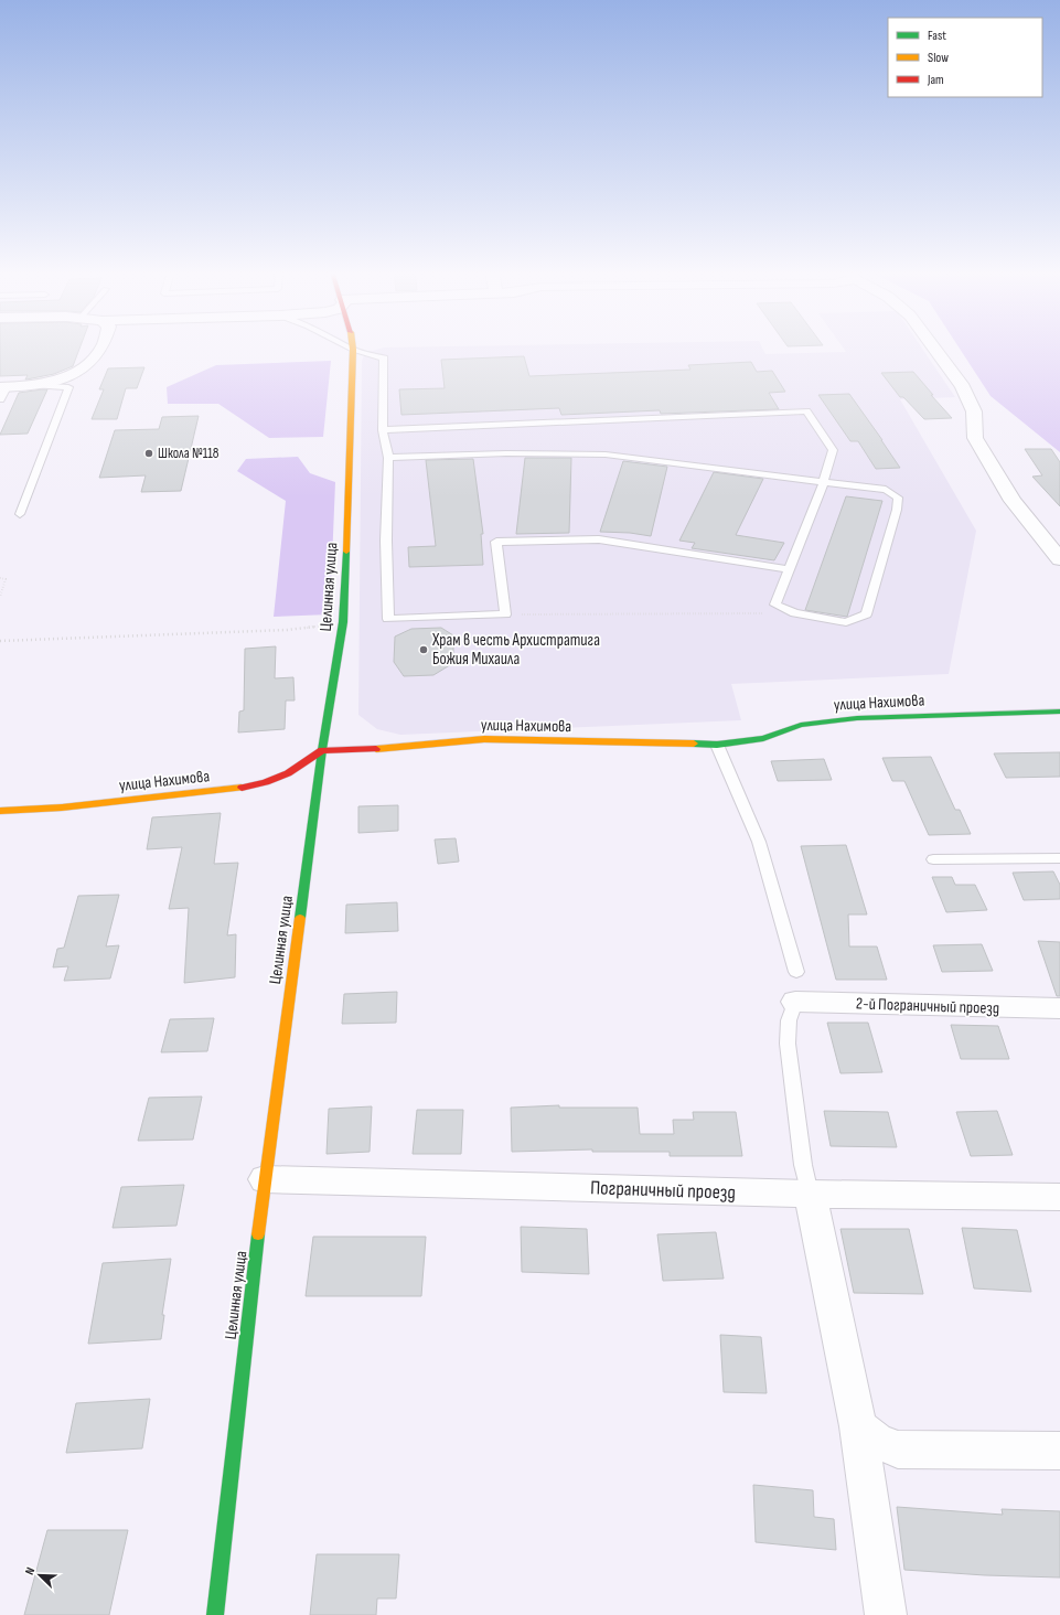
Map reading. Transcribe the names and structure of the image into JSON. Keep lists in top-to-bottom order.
{
  "streets": {
    "street": [
      "Целинная улица",
      "улица Нахимова",
      "2-й Пограничный проезд",
      "Пограничный проезд"
    ]
  },
  "crossings": [
    ["Целинная улица", "улица Нахимова"],
    ["Целинная улица", "Пограничный проезд"]
  ],
  "places": ["Школа №118", "Храм в честь Архистратига Божия Михаила"],
  "legend": ["Fast", "Slow", "Jam"],
  "north": "top left"
}
